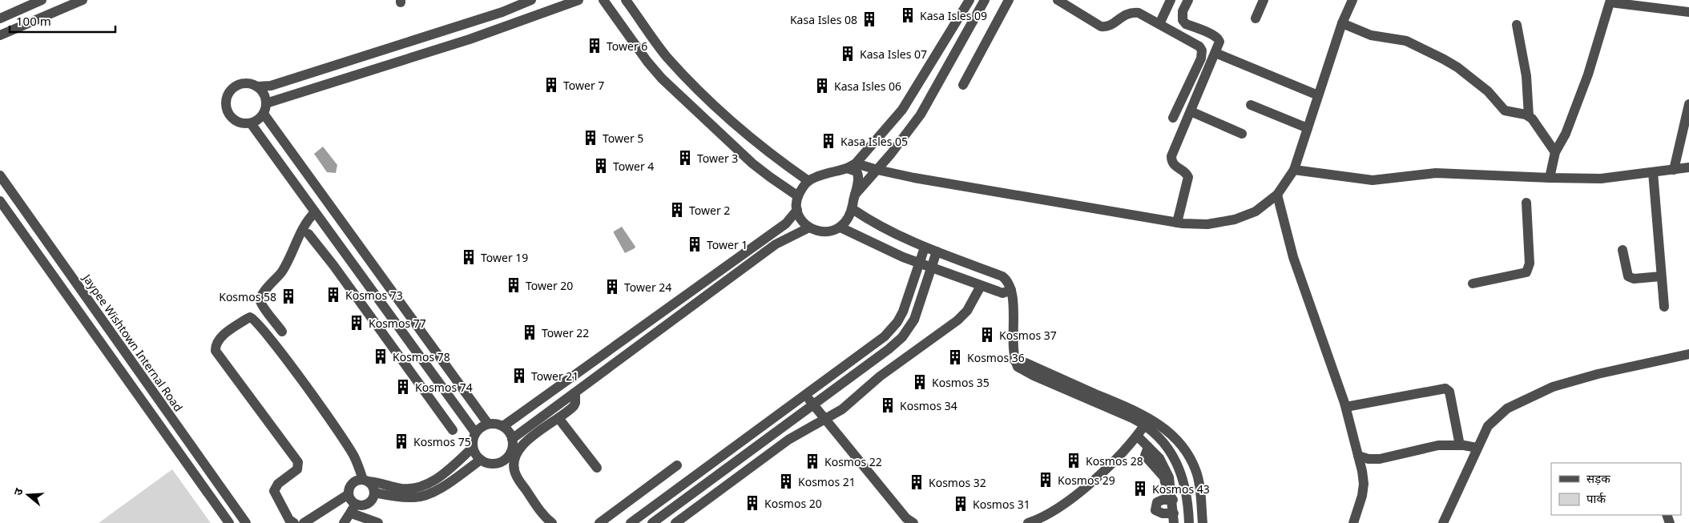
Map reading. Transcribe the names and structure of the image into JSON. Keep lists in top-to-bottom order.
{
  "streets": {
    "street": ["Jaypee Wishtown Internal Road"]
  },
  "places": {
    "building": [
      "Kasa Isles 09",
      "Kasa Isles 08",
      "Tower 6",
      "Kasa Isles 07",
      "Tower 7",
      "Kasa Isles 06",
      "Tower 5",
      "Kasa Isles 05",
      "Tower 3",
      "Tower 4",
      "Tower 2",
      "Tower 1",
      "Tower 19",
      "Tower 20",
      "Tower 24",
      "Kosmos 73",
      "Kosmos 58",
      "Kosmos 77",
      "Tower 22",
      "Kosmos 37",
      "Kosmos 78",
      "Kosmos 36",
      "Tower 21",
      "Kosmos 35",
      "Kosmos 74",
      "Kosmos 34",
      "Kosmos 75",
      "Kosmos 28",
      "Kosmos 22",
      "Kosmos 29",
      "Kosmos 21",
      "Kosmos 32",
      "Kosmos 43",
      "Kosmos 20",
      "Kosmos 31"
    ]
  },
  "legend": ["सड़क", "पार्क"],
  "scale_bar": "100 m",
  "north": "left"
}
